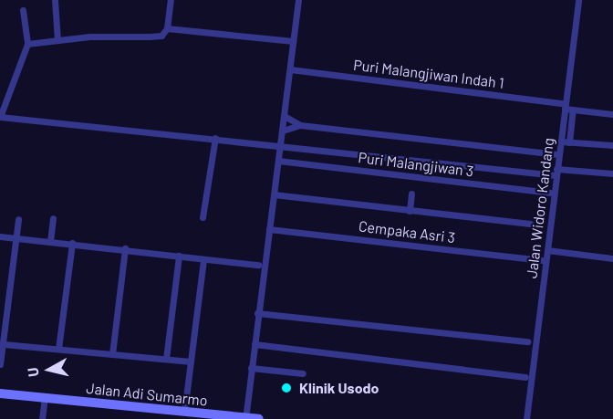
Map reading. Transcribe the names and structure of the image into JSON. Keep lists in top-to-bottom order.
{
  "streets": {
    "main road": ["Jalan Adi Sumarmo"],
    "street": [
      "Puri Malangjiwan Indah 1",
      "Puri Malangjiwan 3",
      "Jalan Widoro Kandang",
      "Cempaka Asri 3"
    ]
  },
  "crossings": [
    ["Puri Malangjiwan Indah 1", "Jalan Widoro Kandang"]
  ],
  "places": ["Klinik Usodo"],
  "north": "left"
}
